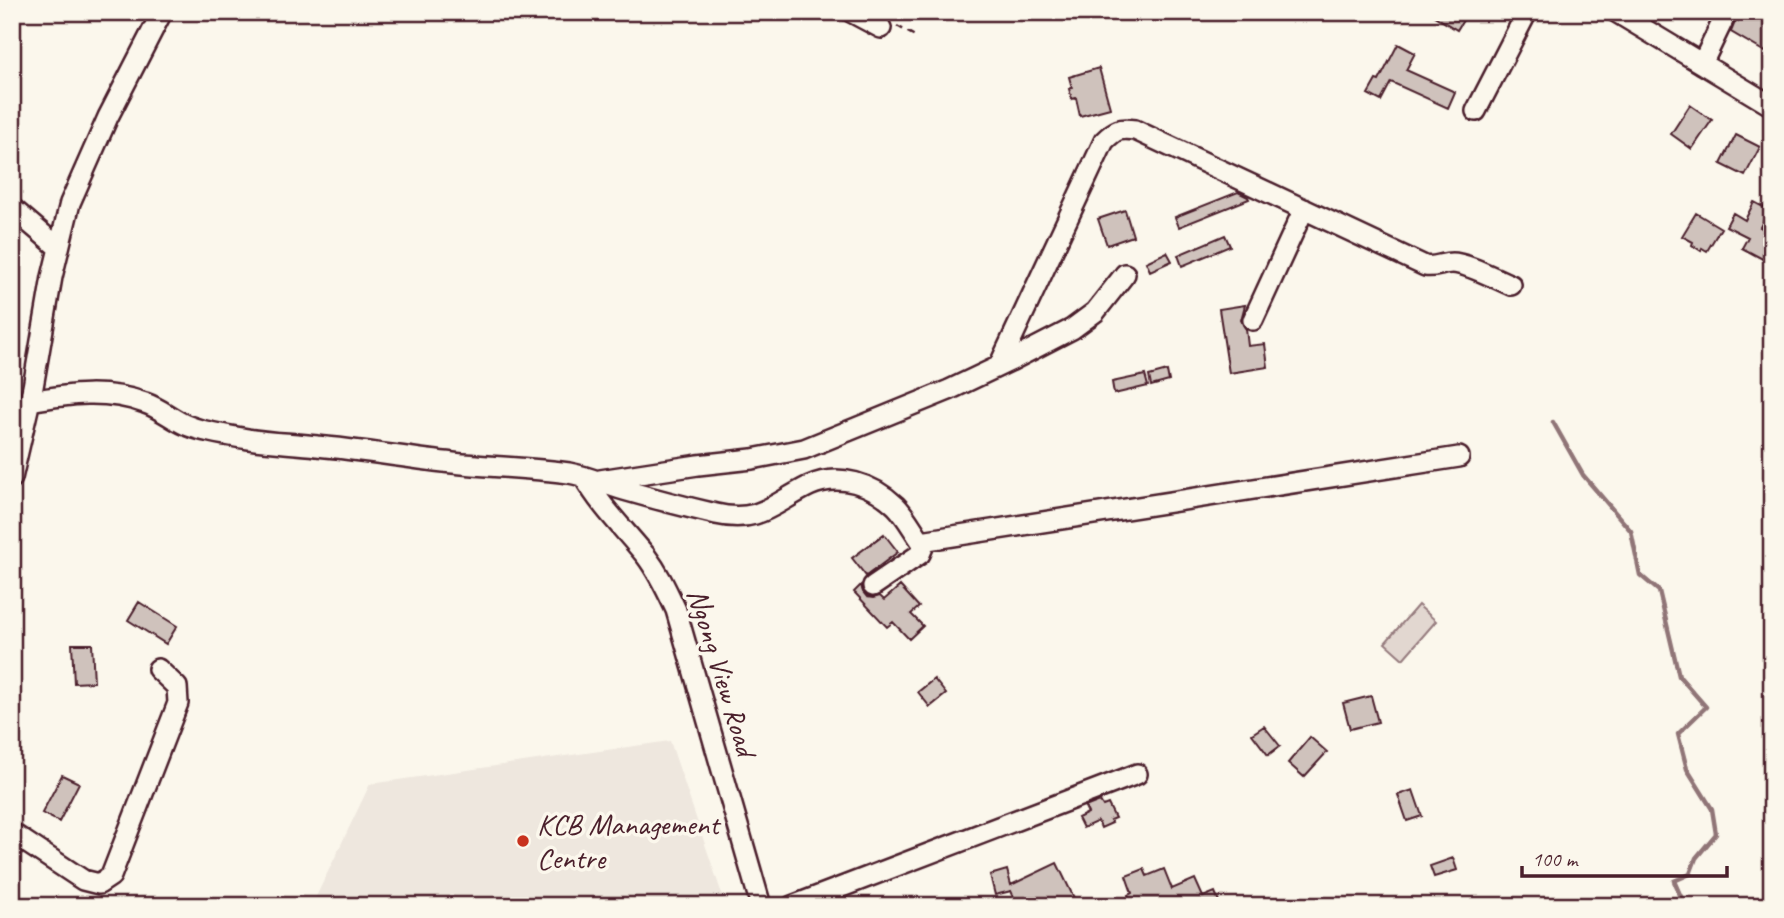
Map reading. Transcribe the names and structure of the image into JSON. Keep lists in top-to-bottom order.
{
  "streets": {
    "street": ["Ngong View Road"]
  },
  "places": ["KCB Management Centre"],
  "scale_bar": "100 m"
}
